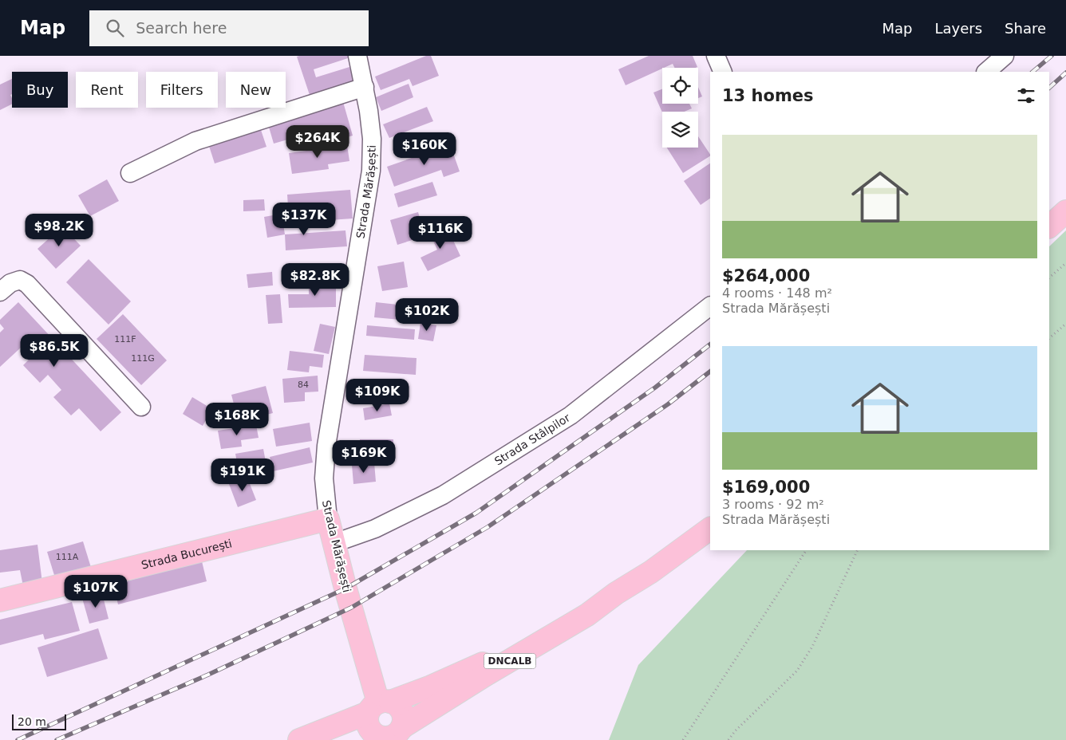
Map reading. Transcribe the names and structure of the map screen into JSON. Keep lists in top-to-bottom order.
{
  "streets": {
    "main road": ["Strada Mărășești", "Strada București", "DNCALB"],
    "street": ["Strada Stâlpilor"]
  },
  "crossings": [
    ["Strada Mărășești", "Strada Stâlpilor"],
    ["Strada Mărășești", "Strada București"],
    ["Strada Mărășești", "DNCALB"]
  ],
  "house_numbers": [
    "111F",
    "111G",
    "84",
    "111A"
  ],
  "scale_bar": "20 m",
  "page": {
    "header": "Map",
    "search": "Search here",
    "nav": ["Map", "Layers", "Share"],
    "chip": [
      "Buy",
      "Rent",
      "Filters",
      "New"
    ],
    "heading": "13 homes",
    "list": [
      {
        "name": "$264,000",
        "note": "4 rooms · 148 m² · Strada Mărășești"
      },
      {
        "name": "$169,000",
        "note": "3 rooms · 92 m² · Strada Mărășești"
      }
    ],
    "price": [
      "$264K",
      "$160K",
      "$137K",
      "$98.2K",
      "$116K",
      "$82.8K",
      "$102K",
      "$86.5K",
      "$109K",
      "$168K",
      "$169K",
      "$191K",
      "$107K"
    ],
    "scale": "20 m"
  }
}
